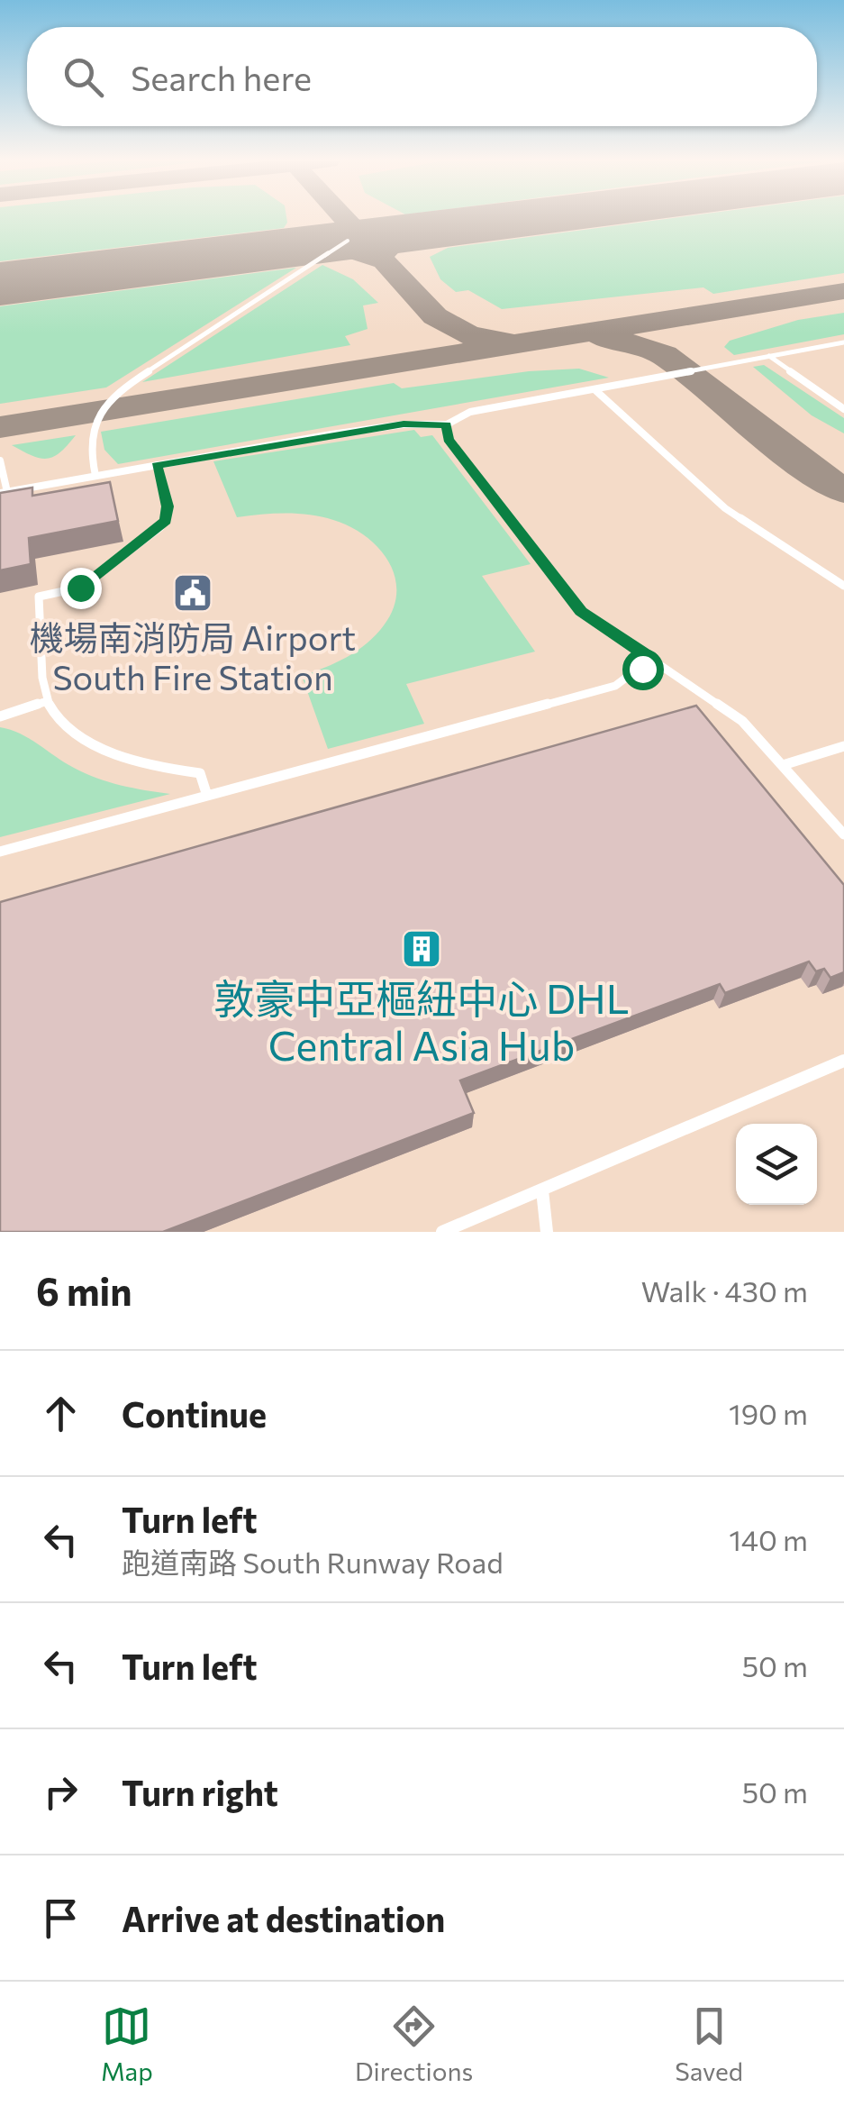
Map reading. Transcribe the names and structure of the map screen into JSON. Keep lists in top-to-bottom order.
{
  "places": {
    "public building": ["機場南消防局 Airport South Fire Station"],
    "building": ["敦豪中亞樞紐中心 DHL Central Asia Hub"]
  },
  "page": {
    "search": "Search here",
    "heading": ["6 min", "Walk · 430 m"],
    "list": [
      ["Continue", "190 m"],
      ["Turn left", "跑道南路 South Runway Road", "140 m"],
      ["Turn left", "50 m"],
      ["Turn right", "50 m"],
      "Arrive at destination"
    ],
    "nav": ["Map", "Directions", "Saved"]
  }
}
